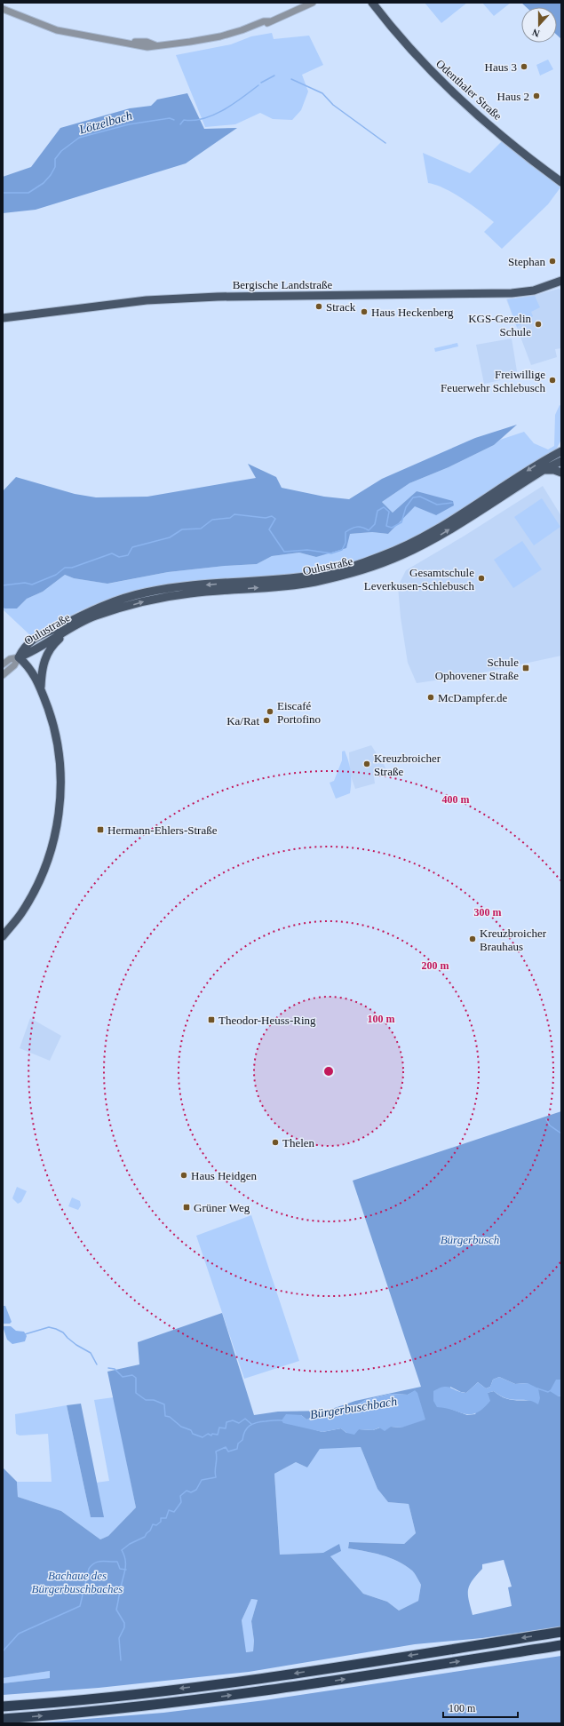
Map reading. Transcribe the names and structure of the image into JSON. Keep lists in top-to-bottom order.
{
  "streets": {
    "main road": ["Odenthaler Straße", "Bergische Landstraße", "Oulustraße"]
  },
  "water": ["Lötzelbach", "Bürgerbuschbach"],
  "parks": ["Bürgerbusch", "Bachaue des Bürgerbuschbaches"],
  "places": {
    "other": [
      "Haus 3",
      "Haus 2",
      "Stephan",
      "Strack",
      "Haus Heckenberg",
      "KGS-Gezelin Schule",
      "Freiwillige Feuerwehr Schlebusch",
      "Gesamtschule Leverkusen-Schlebusch",
      "McDampfer.de",
      "Eiscafé Portofino",
      "Ka/Rat",
      "Kreuzbroicher Straße",
      "Kreuzbroicher Brauhaus",
      "Thelen",
      "Haus Heidgen"
    ],
    "transit": [
      "Schule Ophovener Straße",
      "Hermann-Ehlers-Straße",
      "Theodor-Heuss-Ring",
      "Grüner Weg"
    ]
  },
  "scale_bar": "100 m",
  "north": "bottom",
  "rings": [
    "400 m",
    "300 m",
    "200 m",
    "100 m"
  ]
}
